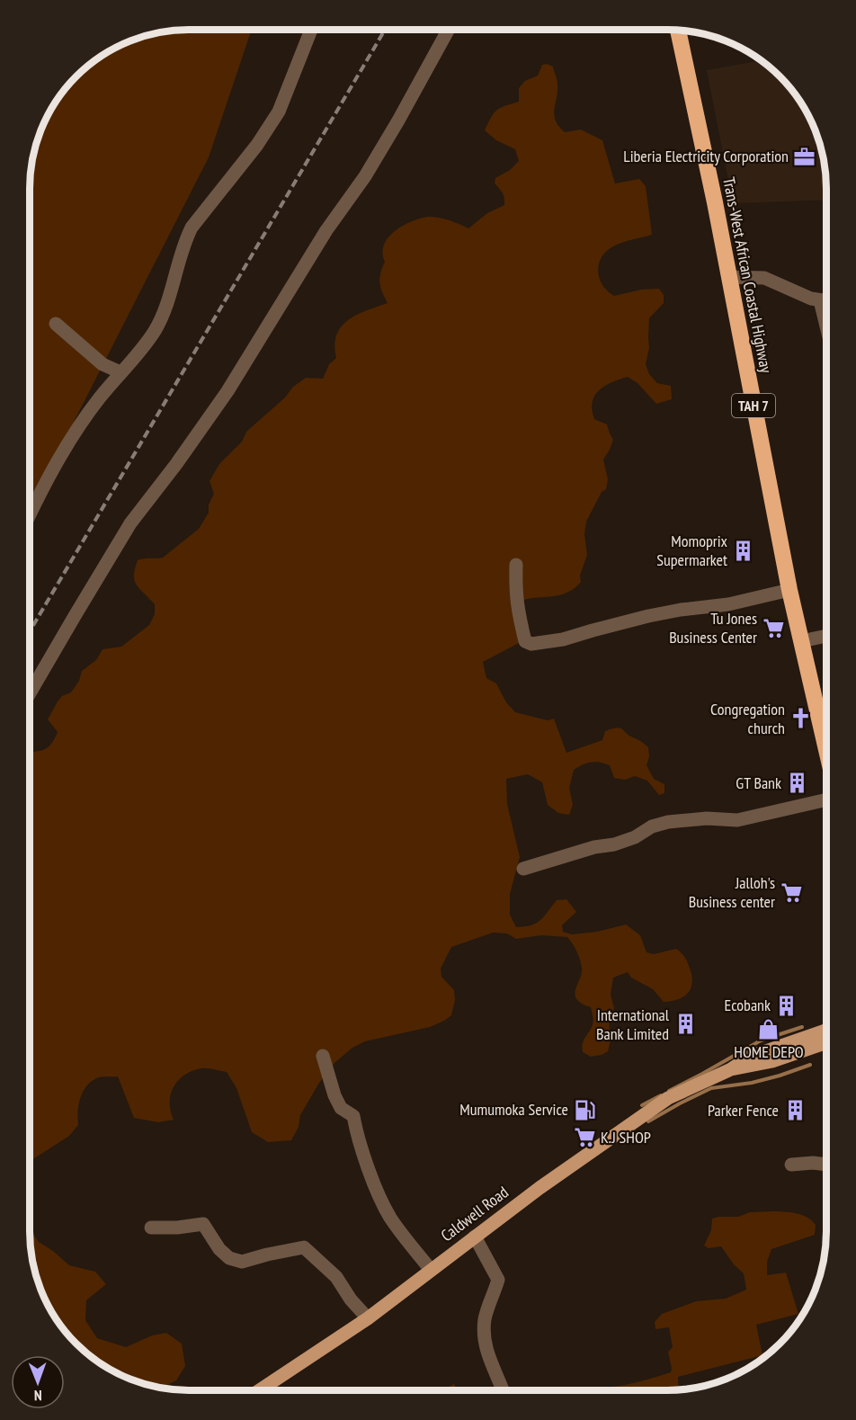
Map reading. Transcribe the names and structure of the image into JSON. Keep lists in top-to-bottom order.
{
  "streets": {
    "highway": ["Trans-West African Coastal Highway", "TAH 7"],
    "main road": ["Caldwell Road"]
  },
  "places": {
    "office": ["Liberia Electricity Corporation"],
    "building": [
      "Momoprix Supermarket",
      "GT Bank",
      "Ecobank",
      "International Bank Limited",
      "Parker Fence"
    ],
    "supermarket": ["Tu Jones Business Center", "Jalloh's Business center", "K.J SHOP"],
    "church": ["Congregation church"],
    "shop": ["HOME DEPO"],
    "fuel station": ["Mumumoka Service"]
  },
  "north": "bottom"
}
